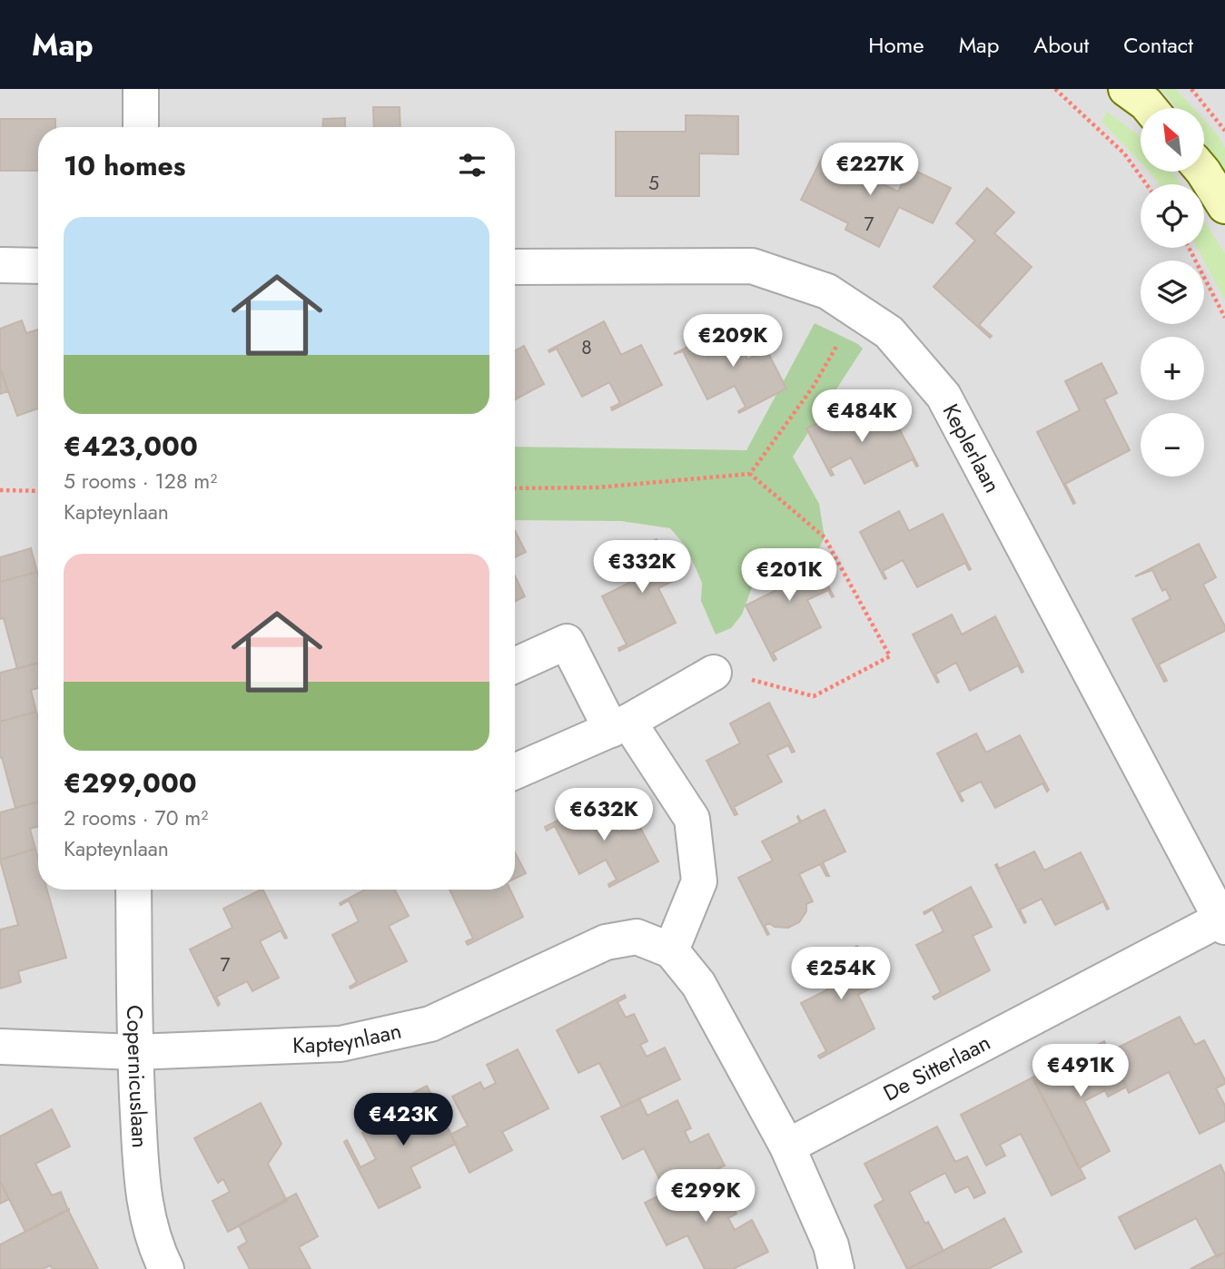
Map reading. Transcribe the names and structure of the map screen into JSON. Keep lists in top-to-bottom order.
{
  "streets": {
    "street": [
      "Keplerlaan",
      "Kapteynlaan",
      "De Sitterlaan",
      "Copernicuslaan"
    ]
  },
  "crossings": [
    ["Keplerlaan", "De Sitterlaan"],
    ["Kapteynlaan", "De Sitterlaan"],
    ["Kapteynlaan", "Copernicuslaan"]
  ],
  "house_numbers": [
    "5",
    "7",
    "8",
    "7"
  ],
  "north": "top left",
  "page": {
    "header": "Map",
    "nav": [
      "Home",
      "Map",
      "About",
      "Contact"
    ],
    "map_buttons": ["+", "−"],
    "heading": "10 homes",
    "price": [
      "€227K",
      "€209K",
      "€484K",
      "€332K",
      "€201K",
      "€632K",
      "€254K",
      "€491K",
      "€423K",
      "€299K"
    ],
    "list": [
      {
        "name": "€423,000",
        "note": "5 rooms · 128 m² · Kapteynlaan"
      },
      {
        "name": "€299,000",
        "note": "2 rooms · 70 m² · Kapteynlaan"
      }
    ]
  }
}
